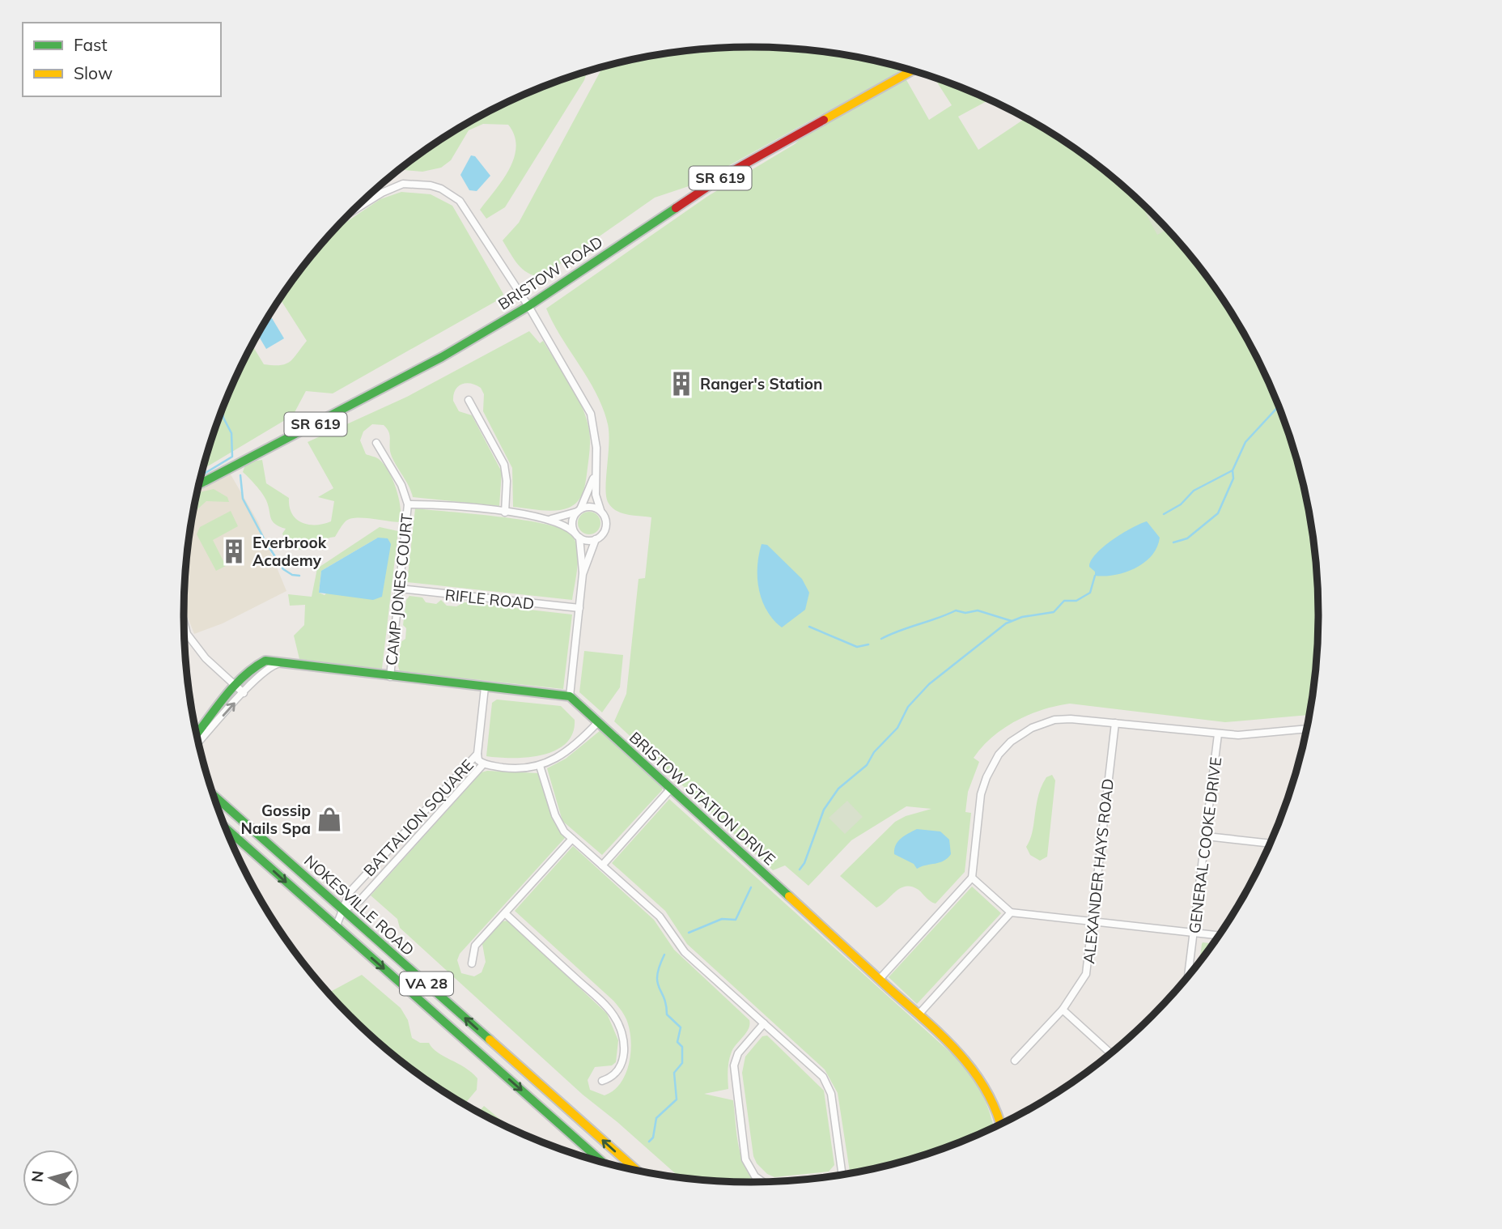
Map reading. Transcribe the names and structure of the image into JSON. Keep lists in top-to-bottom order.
{
  "streets": {
    "main road": [
      "SR 619",
      "BRISTOW ROAD",
      "BRISTOW STATION DRIVE",
      "NOKESVILLE ROAD",
      "VA 28"
    ],
    "street": [
      "CAMP JONES COURT",
      "RIFLE ROAD",
      "BATTALION SQUARE",
      "GENERAL COOKE DRIVE",
      "ALEXANDER HAYS ROAD"
    ]
  },
  "crossings": [
    ["CAMP JONES COURT", "RIFLE ROAD"],
    ["BATTALION SQUARE", "NOKESVILLE ROAD"]
  ],
  "places": {
    "building": ["Ranger's Station", "Everbrook Academy"],
    "shop": ["Gossip Nails Spa"]
  },
  "legend": ["Fast", "Slow"],
  "north": "left"
}
